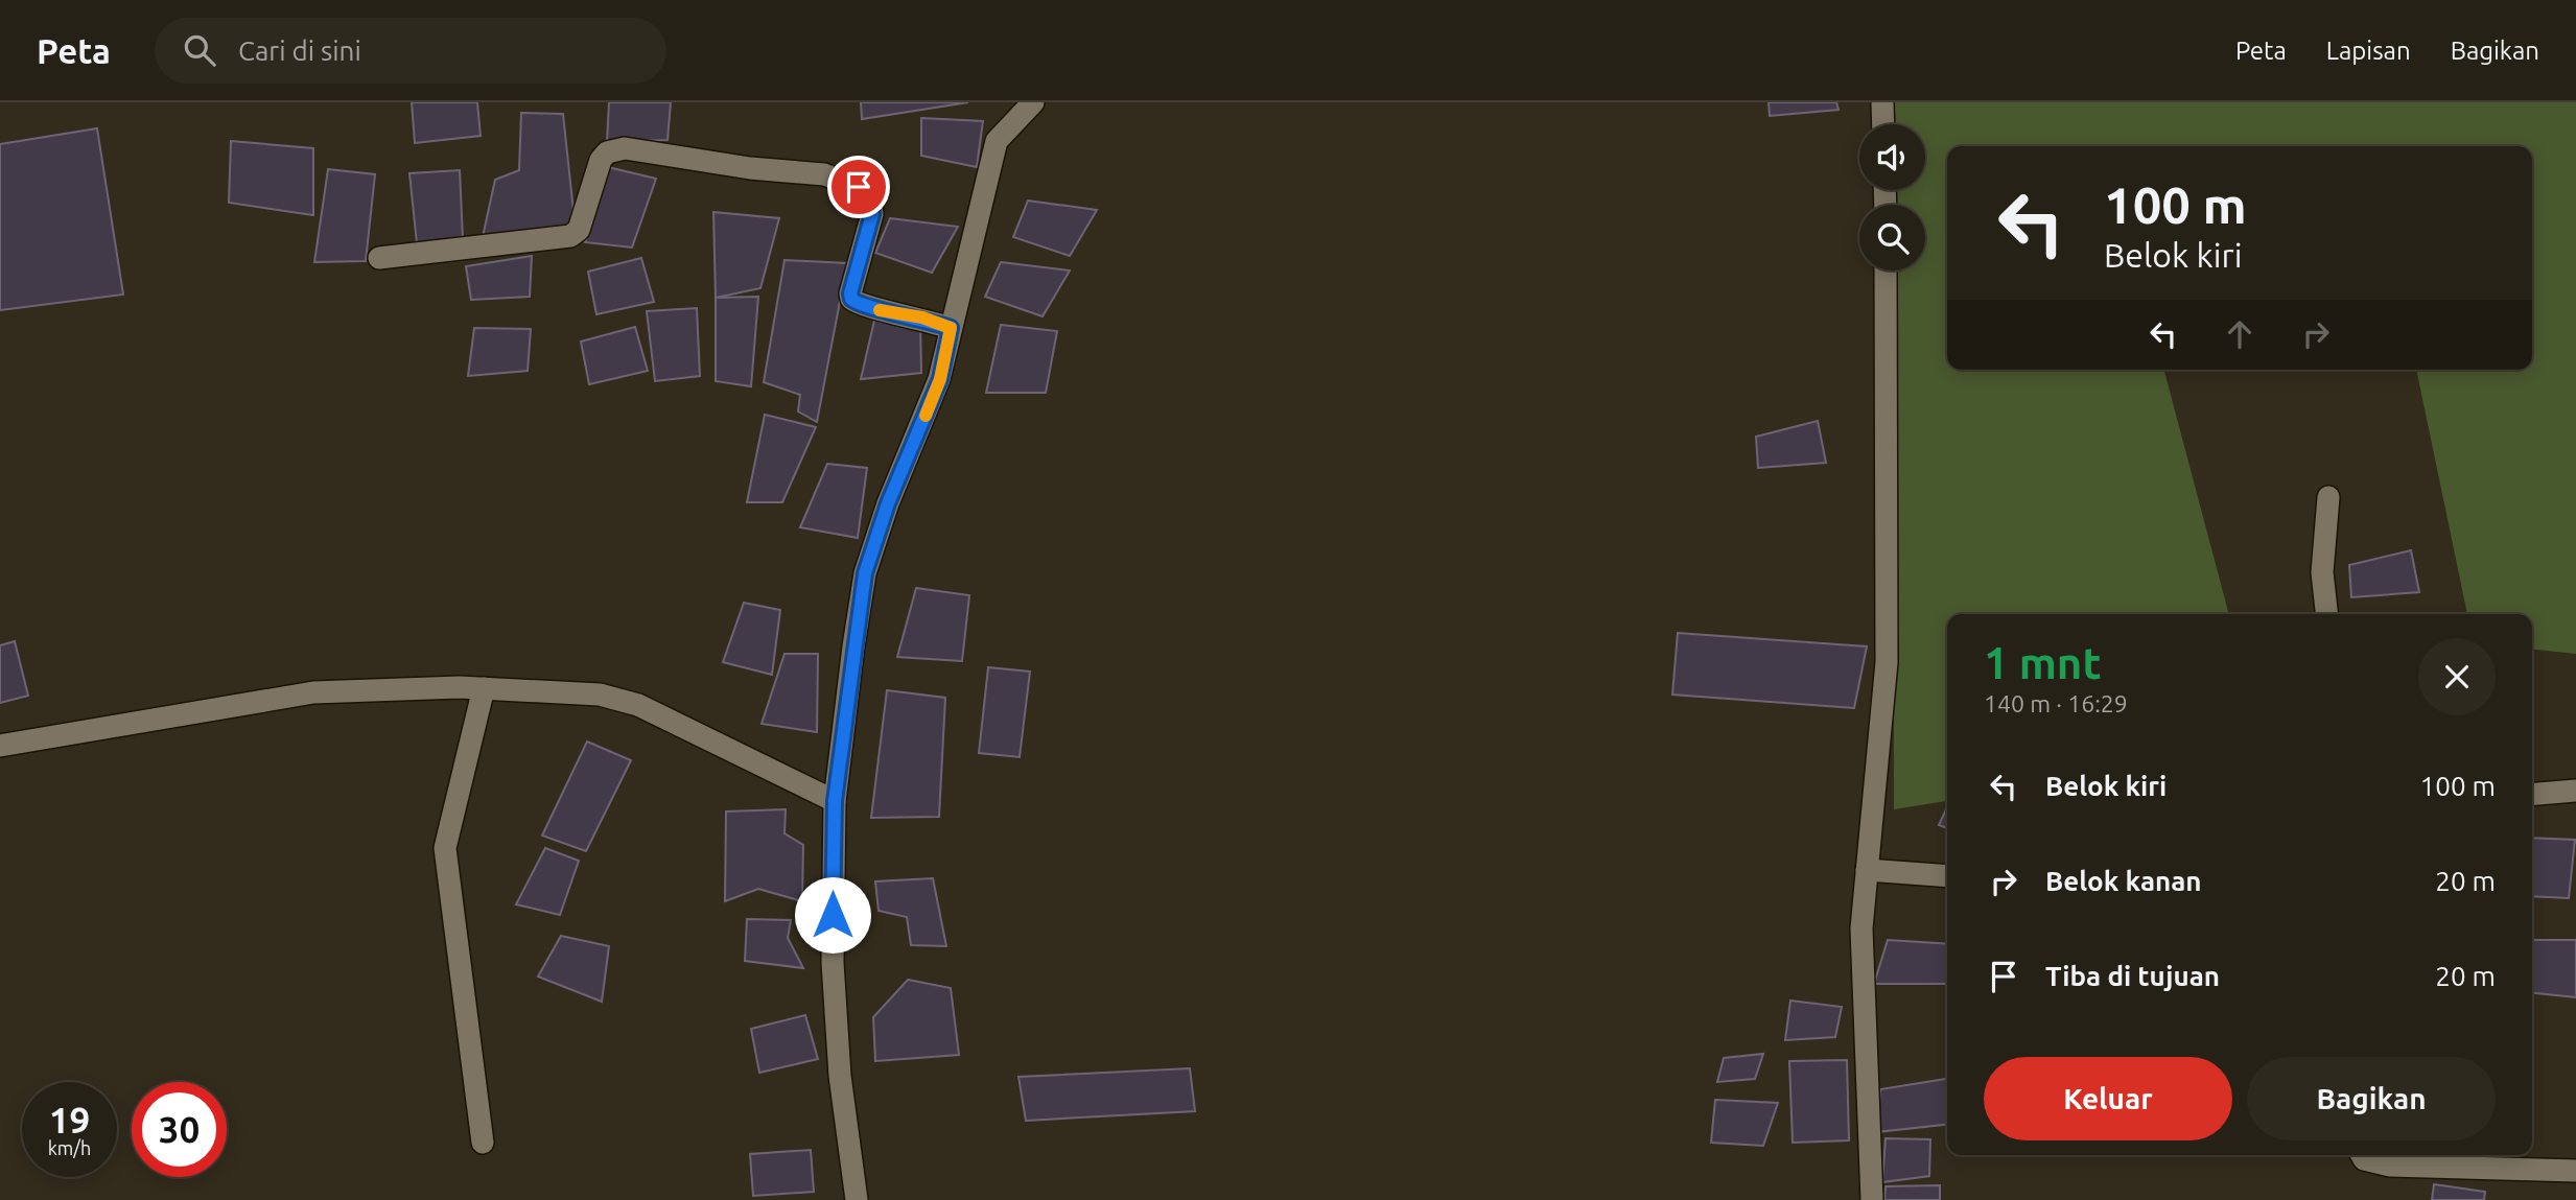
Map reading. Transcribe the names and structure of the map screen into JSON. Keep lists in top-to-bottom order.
{
  "page": {
    "header": "Peta",
    "search": "Cari di sini",
    "nav": ["Peta", "Lapisan", "Bagikan"],
    "turn": ["100 m", "Belok kiri"],
    "heading": ["1 mnt", "140 m · 16:29"],
    "list": [
      {
        "name": "Belok kiri",
        "value": "100 m"
      },
      {
        "name": "Belok kanan",
        "value": "20 m"
      },
      {
        "name": "Tiba di tujuan",
        "value": "20 m"
      }
    ],
    "buttons": ["Keluar", "Bagikan"],
    "speed": "19 km/h",
    "limit": "30"
  }
}
